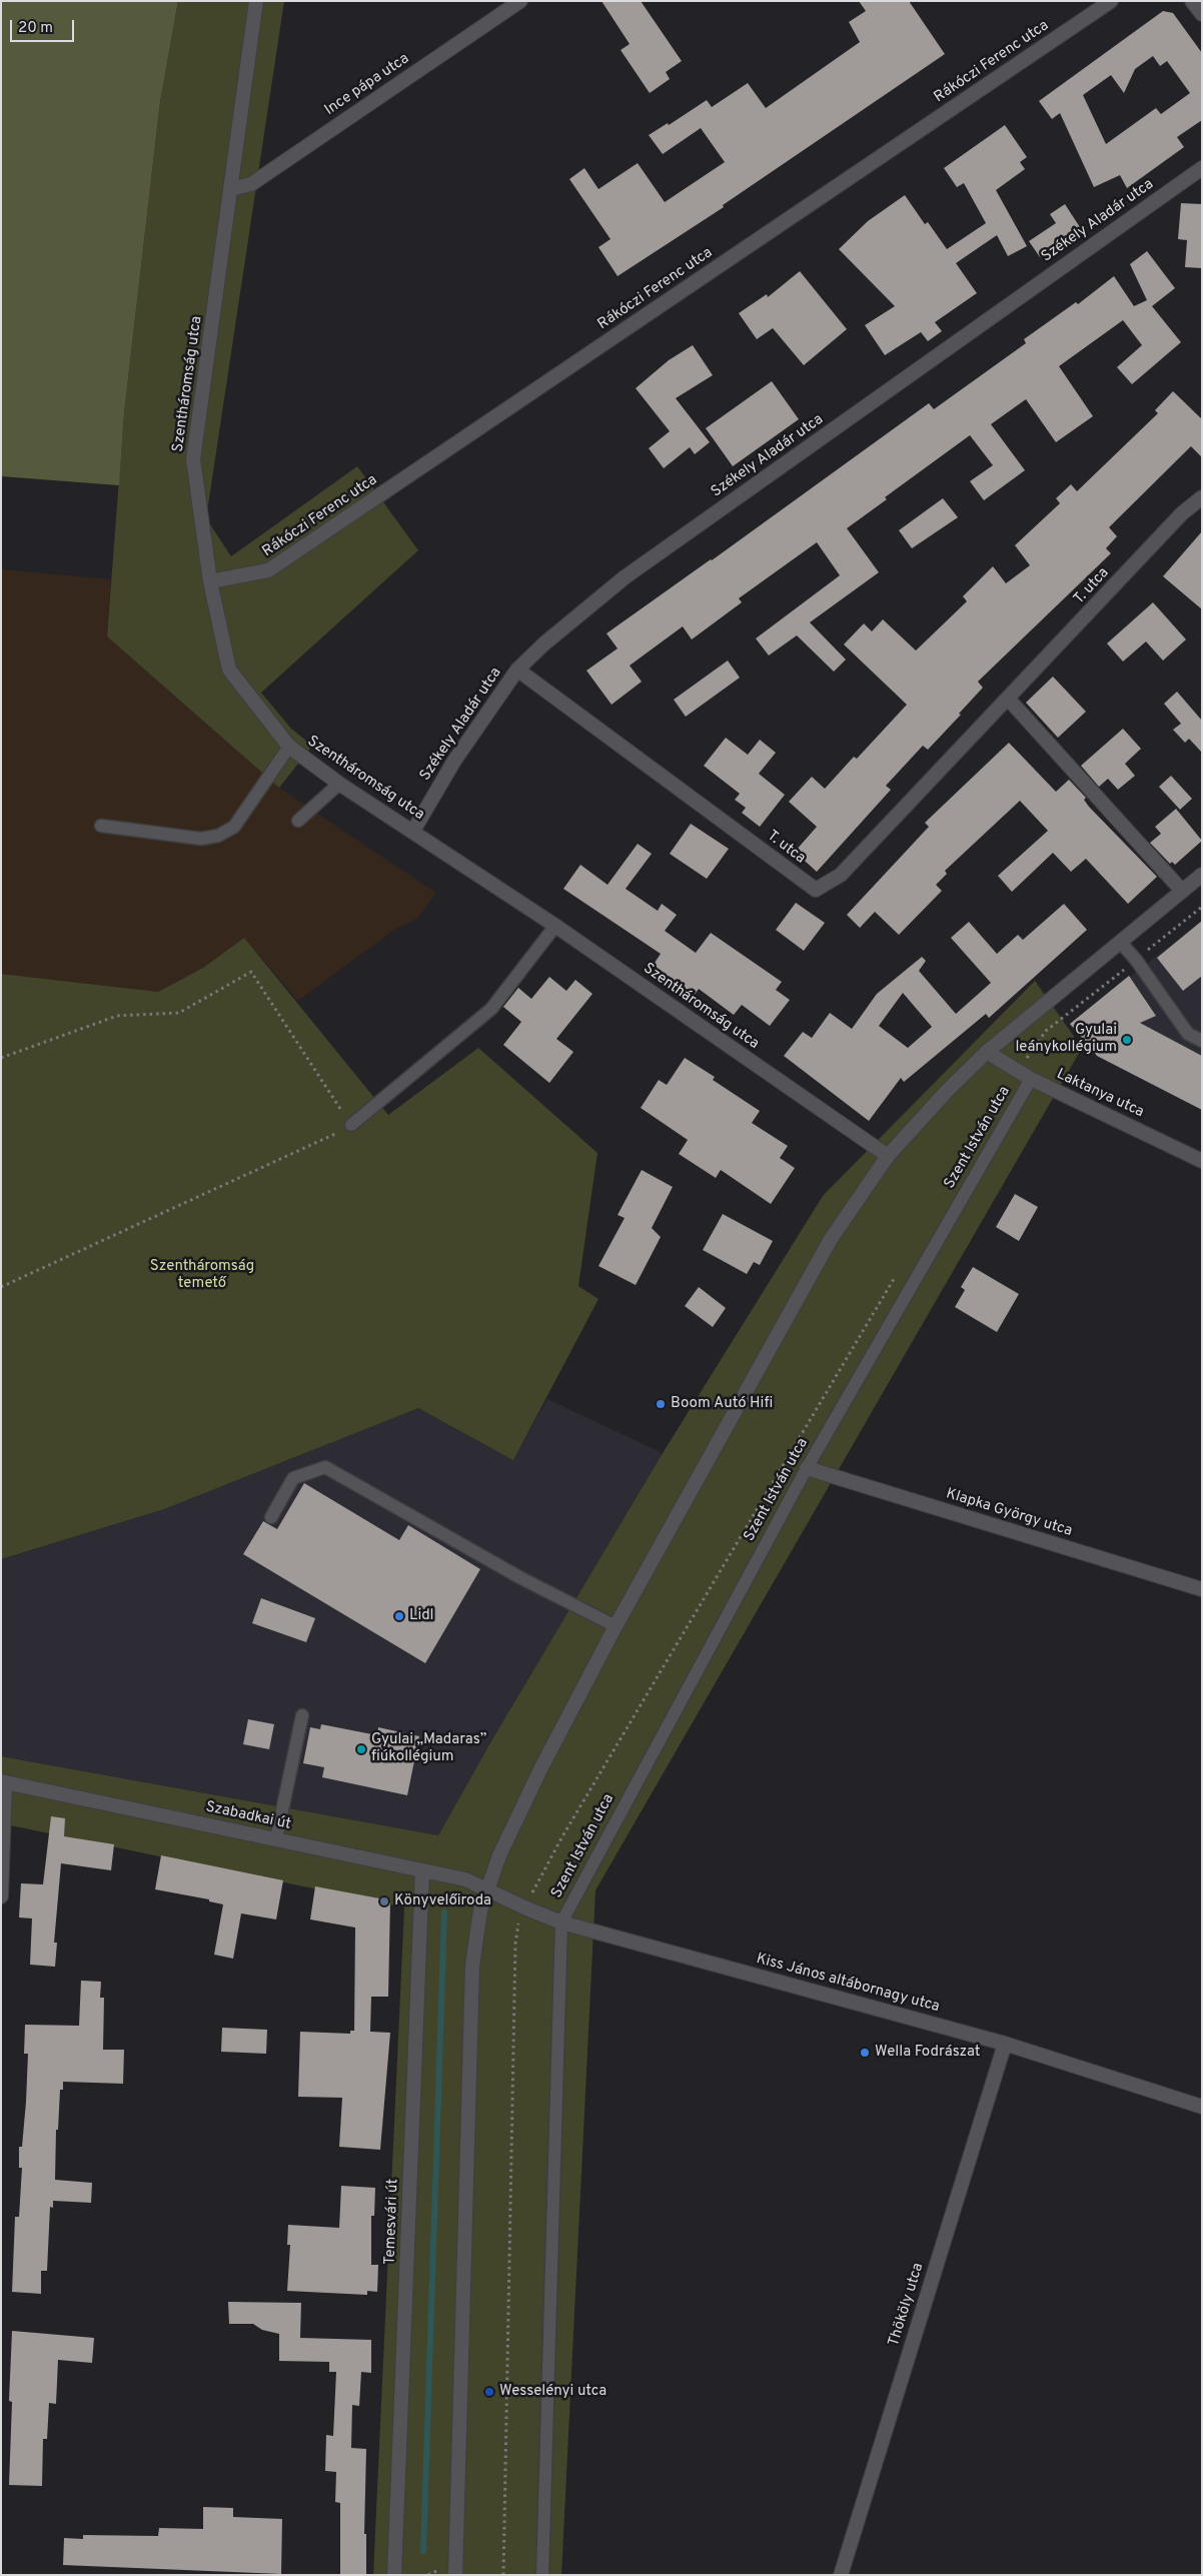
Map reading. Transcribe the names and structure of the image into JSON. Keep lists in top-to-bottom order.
{
  "streets": {
    "street": [
      "Rákóczi Ferenc utca",
      "Ince pápa utca",
      "Székely Aladár utca",
      "Szentháromság utca",
      "T. utca",
      "Laktanya utca",
      "Klapka György utca",
      "Szabadkai út",
      "Kiss János altábornagy utca",
      "Temesvári út",
      "Thököly utca"
    ],
    "lane": ["Szent István utca"]
  },
  "crossings": [
    ["Rákóczi Ferenc utca", "Szentháromság utca"],
    ["Ince pápa utca", "Szentháromság utca"],
    ["Székely Aladár utca", "Szentháromság utca"],
    ["Székely Aladár utca", "T. utca"],
    ["Laktanya utca", "Szent István utca"],
    ["Szent István utca", "Klapka György utca"],
    ["Szent István utca", "Kiss János altábornagy utca"],
    ["Szabadkai út", "Kiss János altábornagy utca"],
    ["Szabadkai út", "Temesvári út"],
    ["Kiss János altábornagy utca", "Thököly utca"]
  ],
  "parks": ["Szentháromság temető"],
  "places": [
    "Gyulai leánykollégium",
    "Boom Autó Hifi",
    "Lidl",
    "Gyulai „Madaras” fiúkollégium",
    "Könyvelőiroda",
    "Wella Fodrászat",
    "Wesselényi utca"
  ],
  "scale_bar": "20 m"
}
